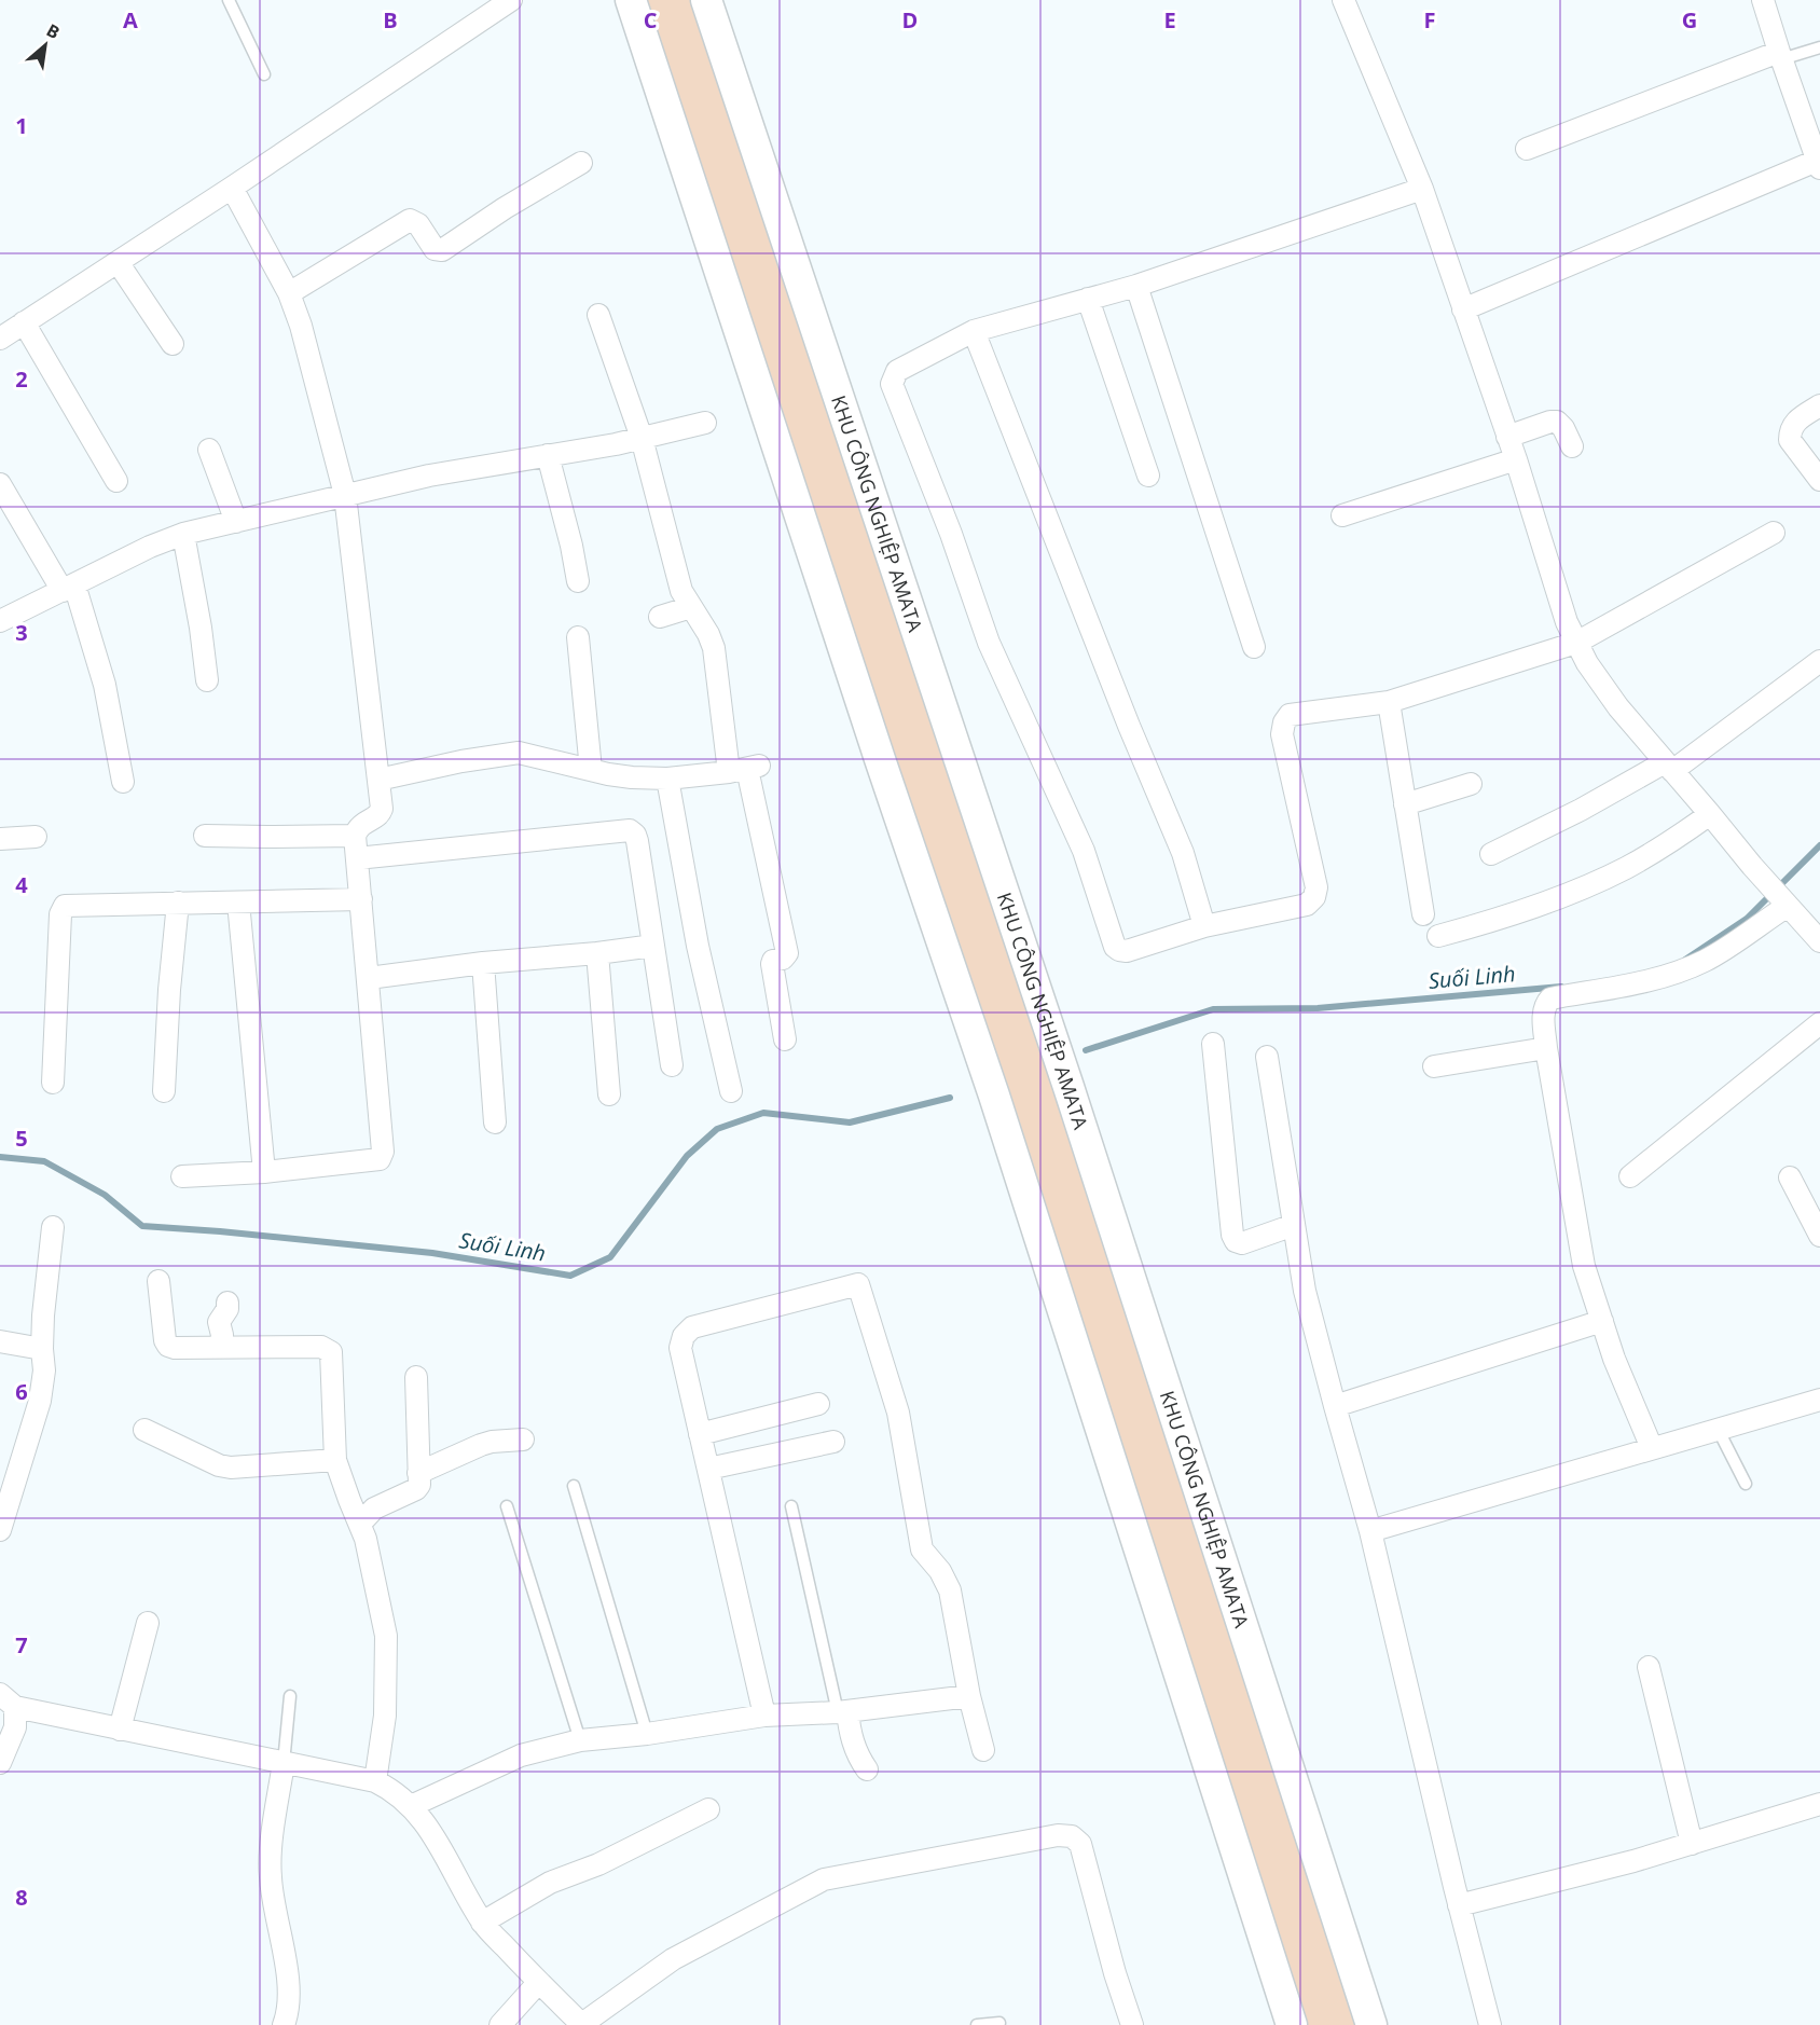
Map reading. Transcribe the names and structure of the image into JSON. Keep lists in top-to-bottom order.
{
  "streets": {
    "street": ["KHU CÔNG NGHIỆP AMATA"]
  },
  "water": ["Suối Linh"],
  "north": "top right",
  "grid": {
    "columns": [
      "A",
      "B",
      "C",
      "D",
      "E",
      "F",
      "G"
    ],
    "rows": [
      "1",
      "2",
      "3",
      "4",
      "5",
      "6",
      "7",
      "8"
    ]
  }
}
